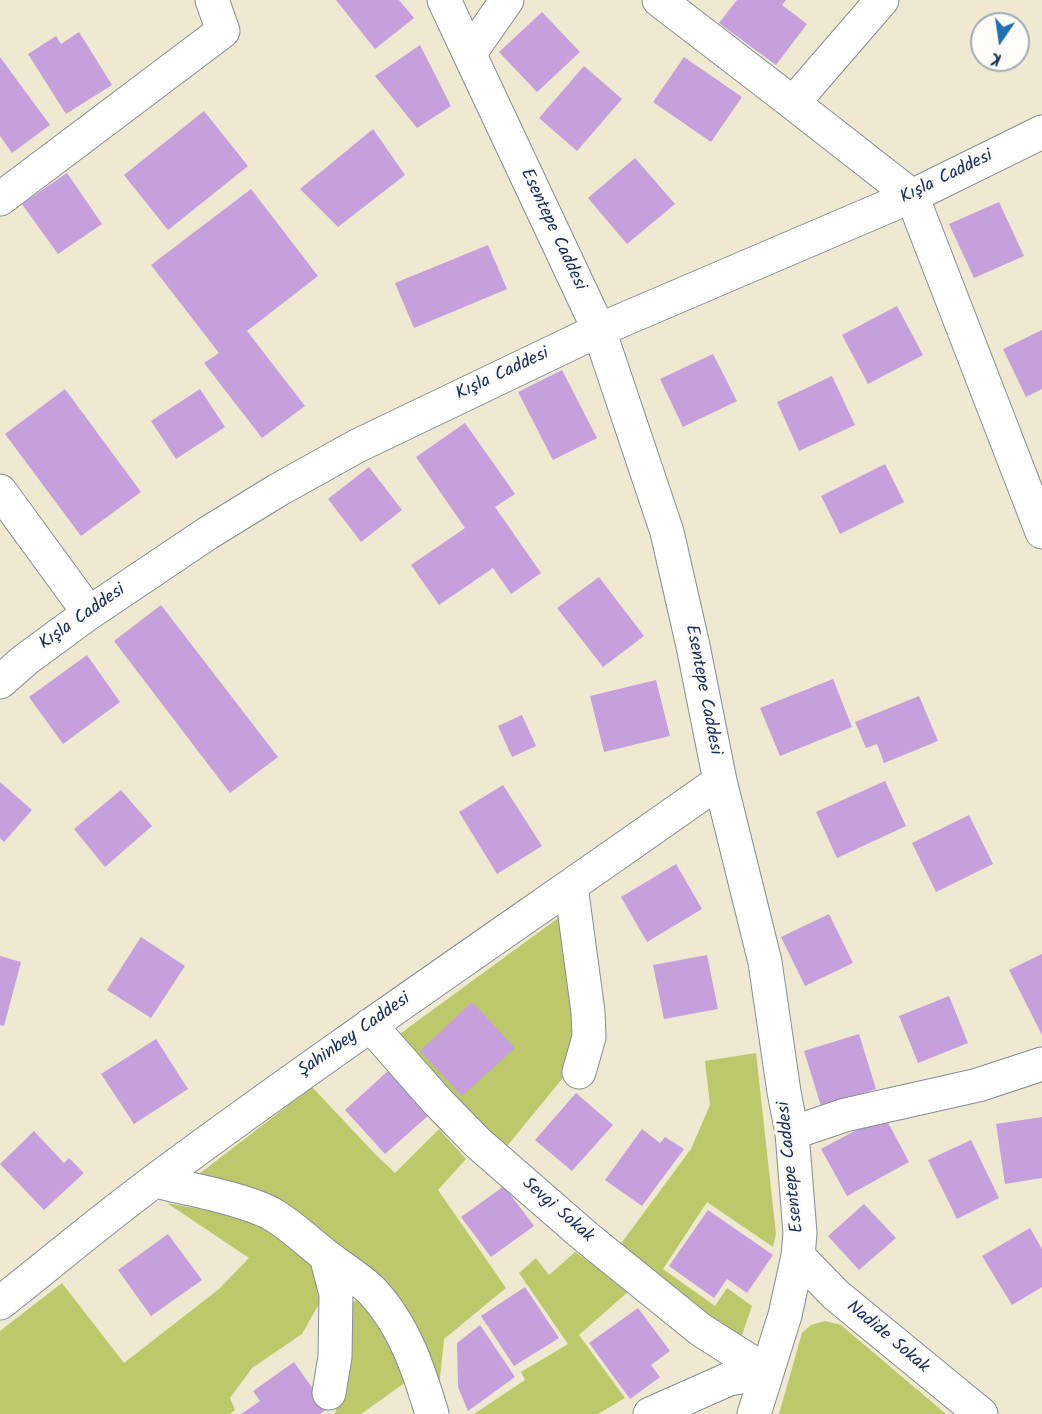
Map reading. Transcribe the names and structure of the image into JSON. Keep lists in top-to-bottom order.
{
  "streets": {
    "street": [
      "Kışla Caddesi",
      "Esentepe Caddesi",
      "Şahinbey Caddesi",
      "Sevgi Sokak",
      "Nadide Sokak"
    ]
  },
  "crossings": [
    ["Kışla Caddesi", "Esentepe Caddesi"],
    ["Esentepe Caddesi", "Şahinbey Caddesi"],
    ["Esentepe Caddesi", "Sevgi Sokak"],
    ["Esentepe Caddesi", "Nadide Sokak"],
    ["Şahinbey Caddesi", "Sevgi Sokak"]
  ],
  "north": "bottom"
}
